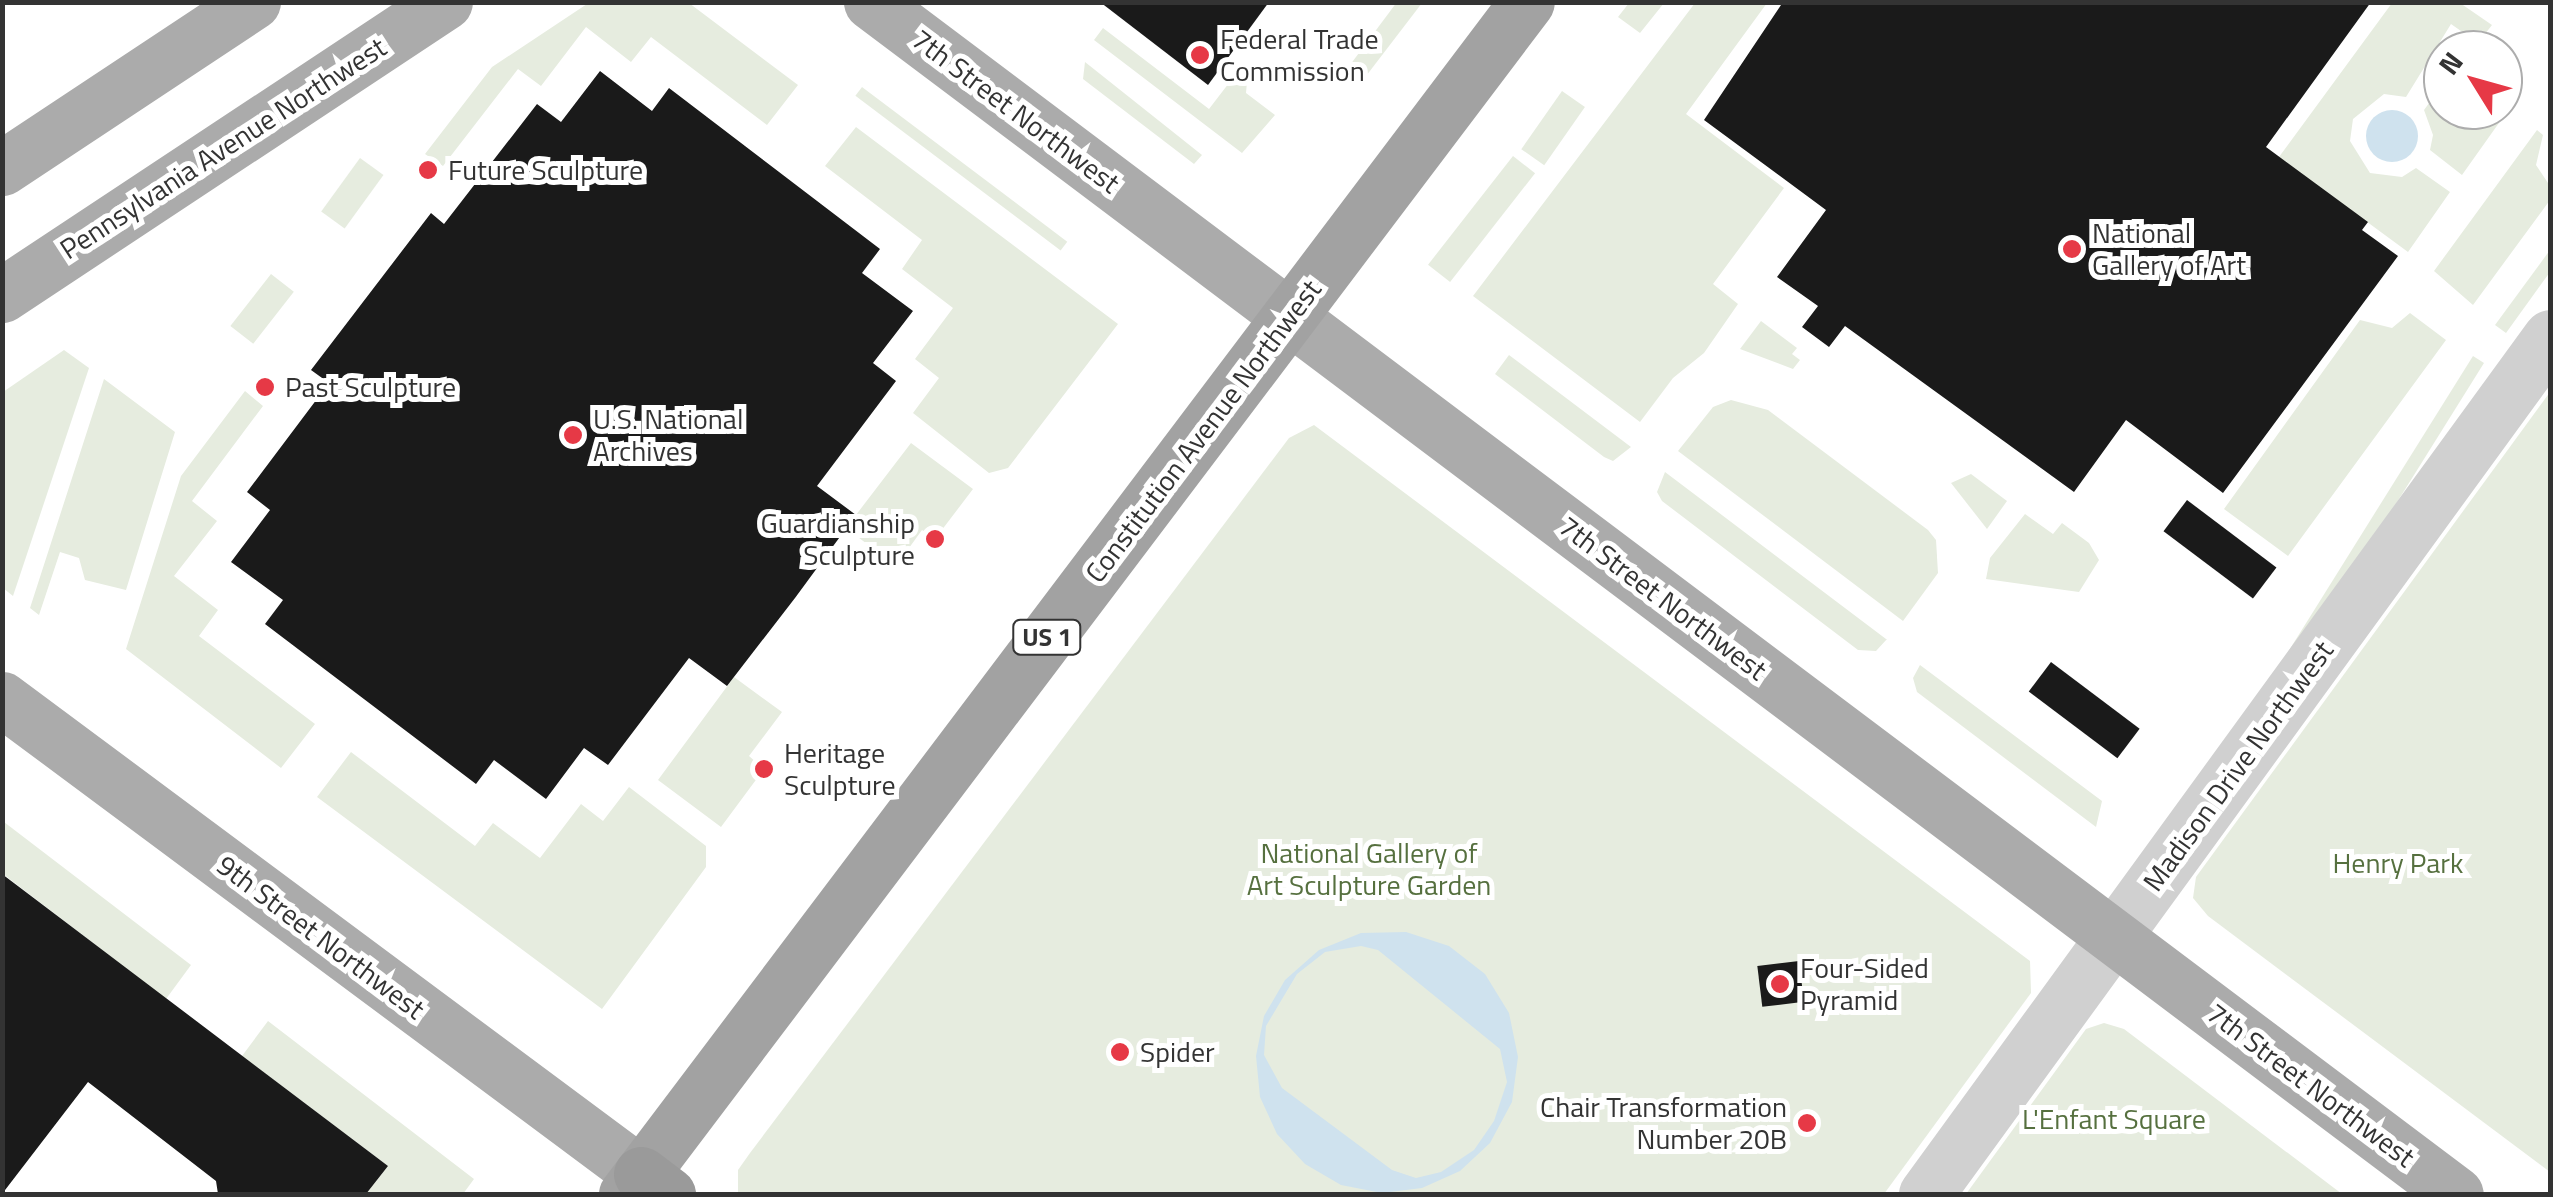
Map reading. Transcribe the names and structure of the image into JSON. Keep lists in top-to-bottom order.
{
  "streets": {
    "highway": ["Constitution Avenue Northwest", "US 1"],
    "main road": ["7th Street Northwest", "Pennsylvania Avenue Northwest", "9th Street Northwest"],
    "street": ["Madison Drive Northwest"]
  },
  "crossings": [
    ["7th Street Northwest", "Constitution Avenue Northwest"],
    ["7th Street Northwest", "Madison Drive Northwest"],
    ["Constitution Avenue Northwest", "9th Street Northwest"]
  ],
  "parks": ["National Gallery of Art Sculpture Garden", "Henry Park", "L'Enfant Square"],
  "places": [
    "Federal Trade Commission",
    "Future Sculpture",
    "National Gallery of Art",
    "Past Sculpture",
    "U.S. National Archives",
    "Guardianship Sculpture",
    "Heritage Sculpture",
    "Four-Sided Pyramid",
    "Spider",
    "Chair Transformation Number 20B"
  ],
  "north": "top left"
}
